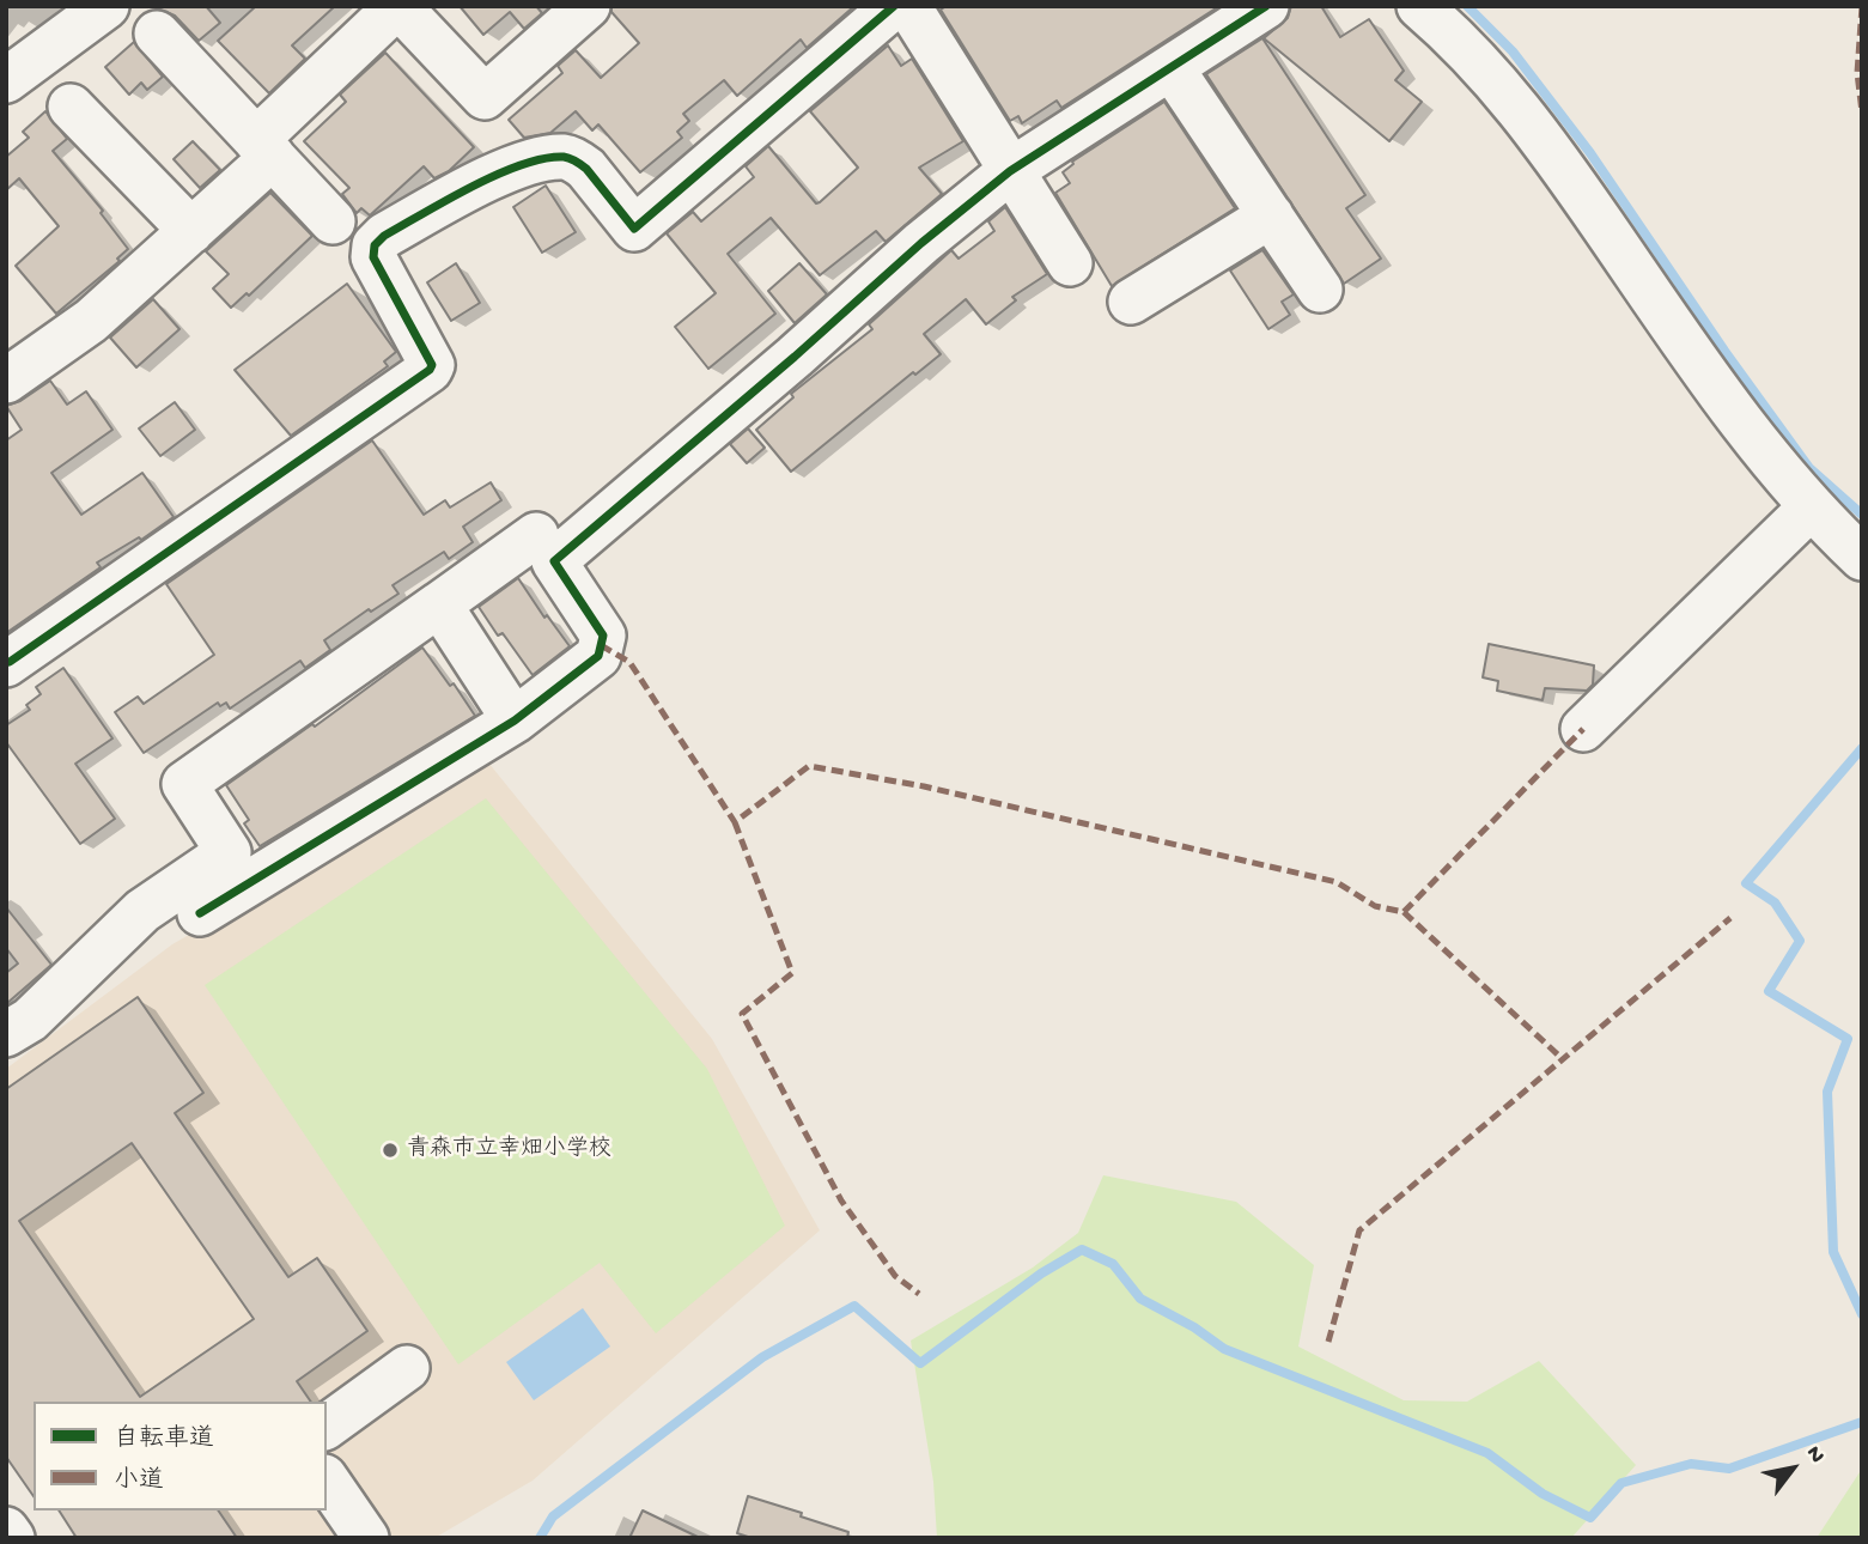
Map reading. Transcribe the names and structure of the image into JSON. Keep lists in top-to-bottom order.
{
  "places": ["青森市立幸畑小学校"],
  "legend": ["自転車道", "小道"],
  "north": "top right"
}
